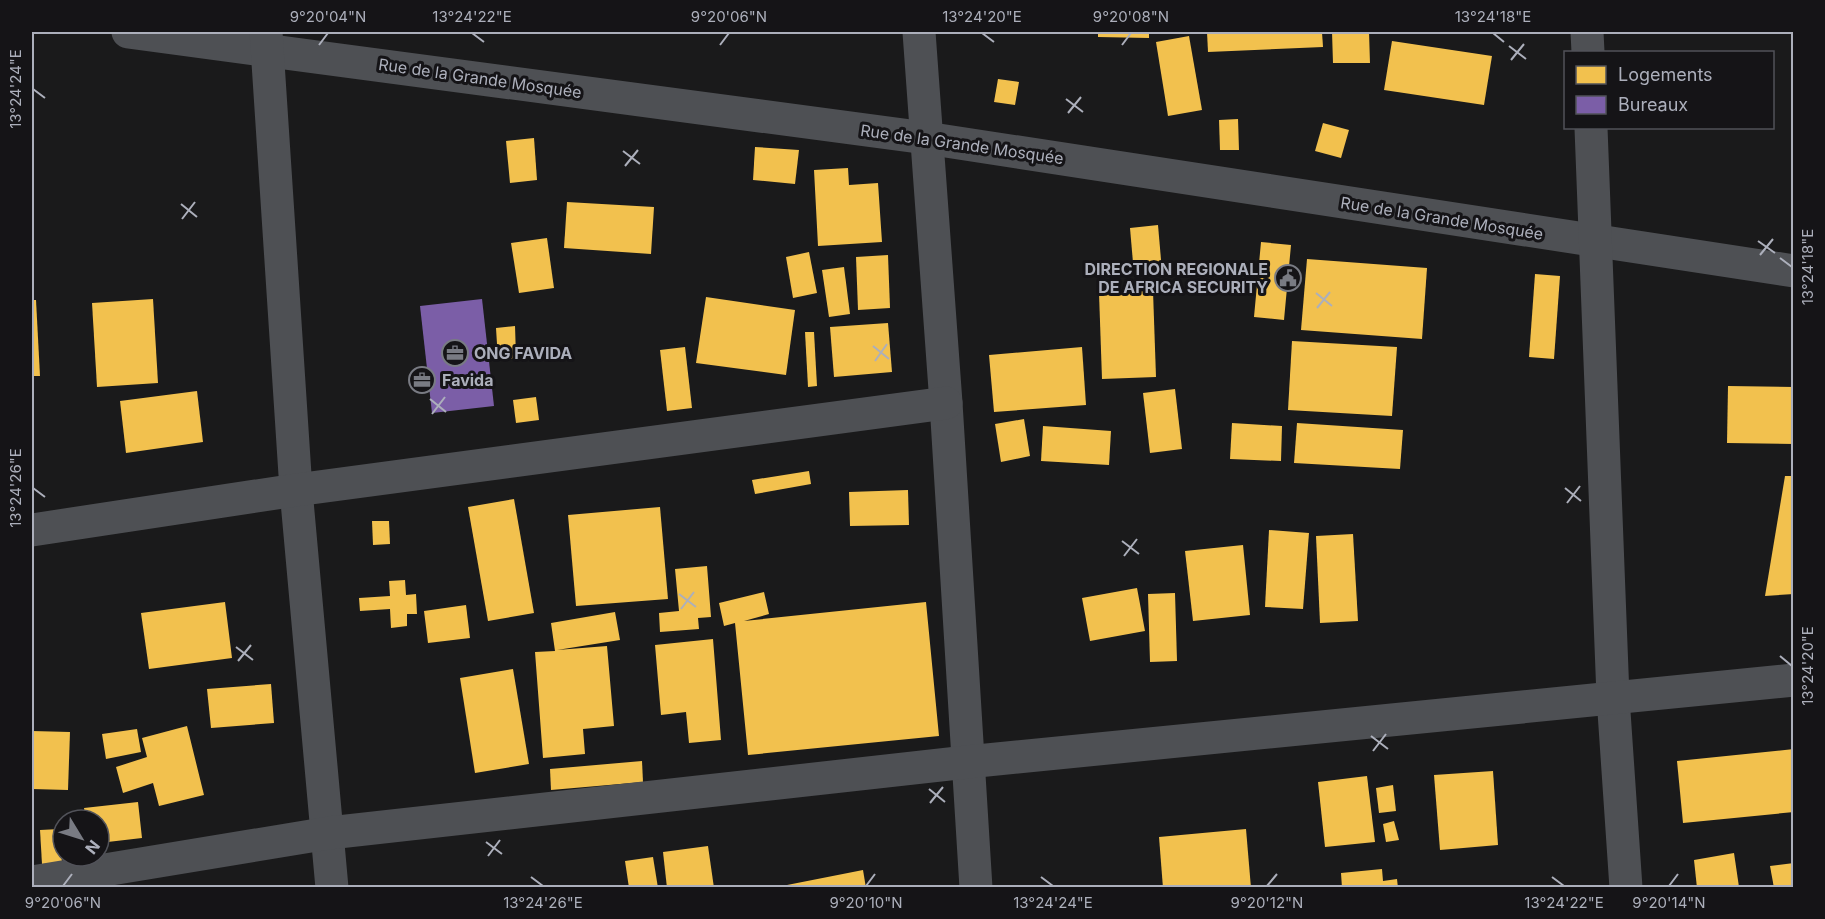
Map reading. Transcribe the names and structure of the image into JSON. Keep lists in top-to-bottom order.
{
  "streets": {
    "street": ["Rue de la Grande Mosquée"]
  },
  "places": {
    "public building": ["DIRECTION REGIONALE DE AFRICA SECURITY"],
    "office": ["ONG FAVIDA", "Favida"]
  },
  "legend": ["Logements", "Bureaux"],
  "north": "bottom right",
  "coordinates": [
    "9°20'04\"N",
    "13°24'22\"E",
    "9°20'06\"N",
    "13°24'20\"E",
    "9°20'08\"N",
    "13°24'18\"E",
    "13°24'24\"E",
    "13°24'26\"E",
    "9°20'10\"N",
    "9°20'12\"N",
    "9°20'14\"N"
  ]
}
